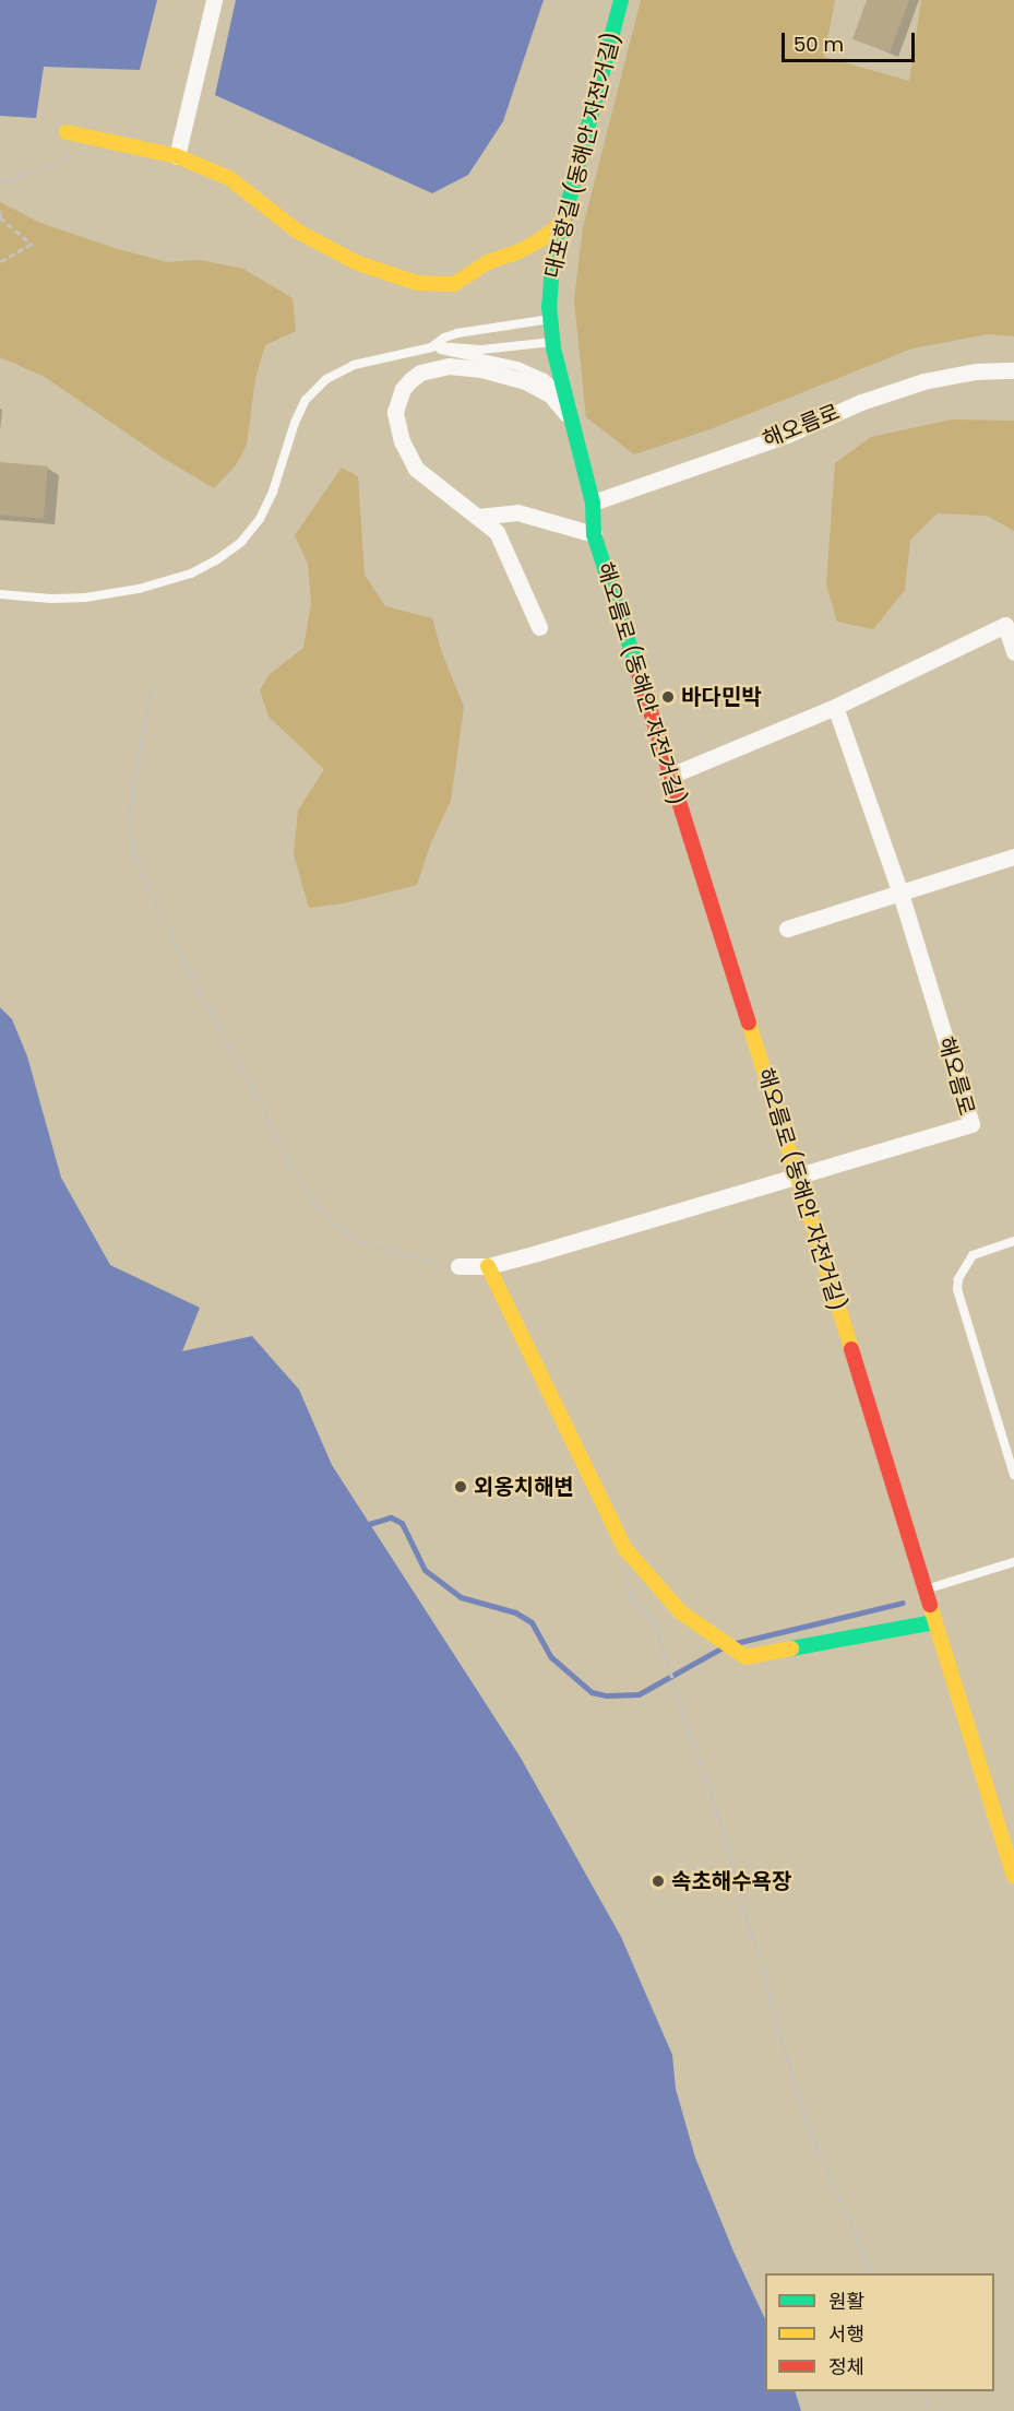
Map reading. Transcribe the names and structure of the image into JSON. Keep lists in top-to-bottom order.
{
  "streets": {
    "street": ["대포항길 (동해안 자전거길)", "해오름로", "해오름로 (동해안 자전거길)"]
  },
  "crossings": [
    ["대포항길 (동해안 자전거길)", "해오름로"],
    ["대포항길 (동해안 자전거길)", "해오름로 (동해안 자전거길)"],
    ["해오름로", "해오름로 (동해안 자전거길)"]
  ],
  "places": ["바다민박", "외옹치해변", "속초해수욕장"],
  "legend": ["원활", "서행", "정체"],
  "scale_bar": "50 m"
}
